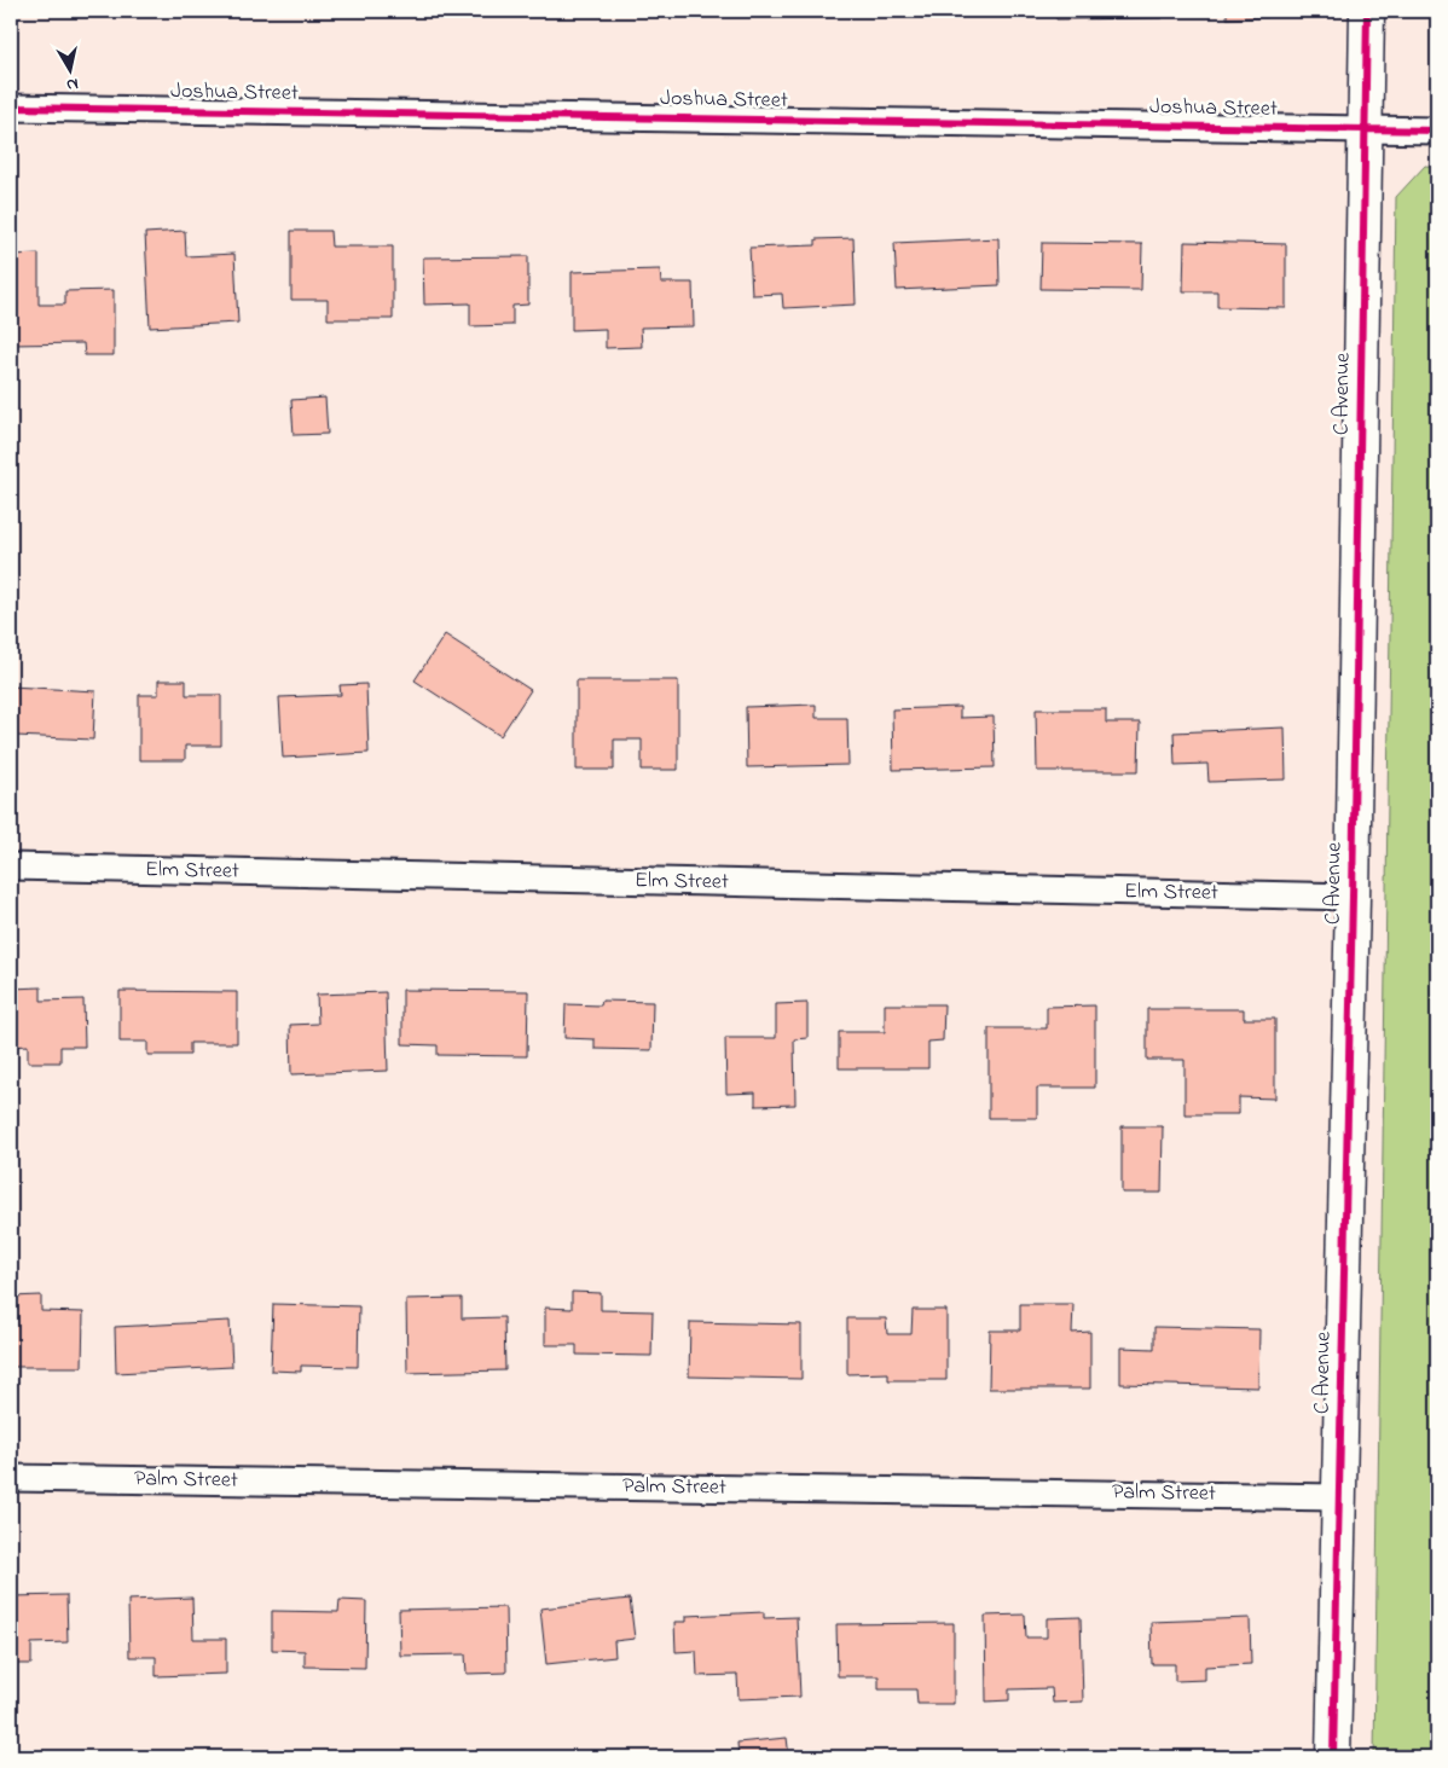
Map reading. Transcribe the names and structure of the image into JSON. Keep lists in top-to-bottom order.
{
  "streets": {
    "street": [
      "Joshua Street",
      "C Avenue",
      "Elm Street",
      "Palm Street"
    ]
  },
  "crossings": [
    ["Joshua Street", "C Avenue"],
    ["C Avenue", "Elm Street"],
    ["C Avenue", "Palm Street"]
  ],
  "north": "bottom"
}
